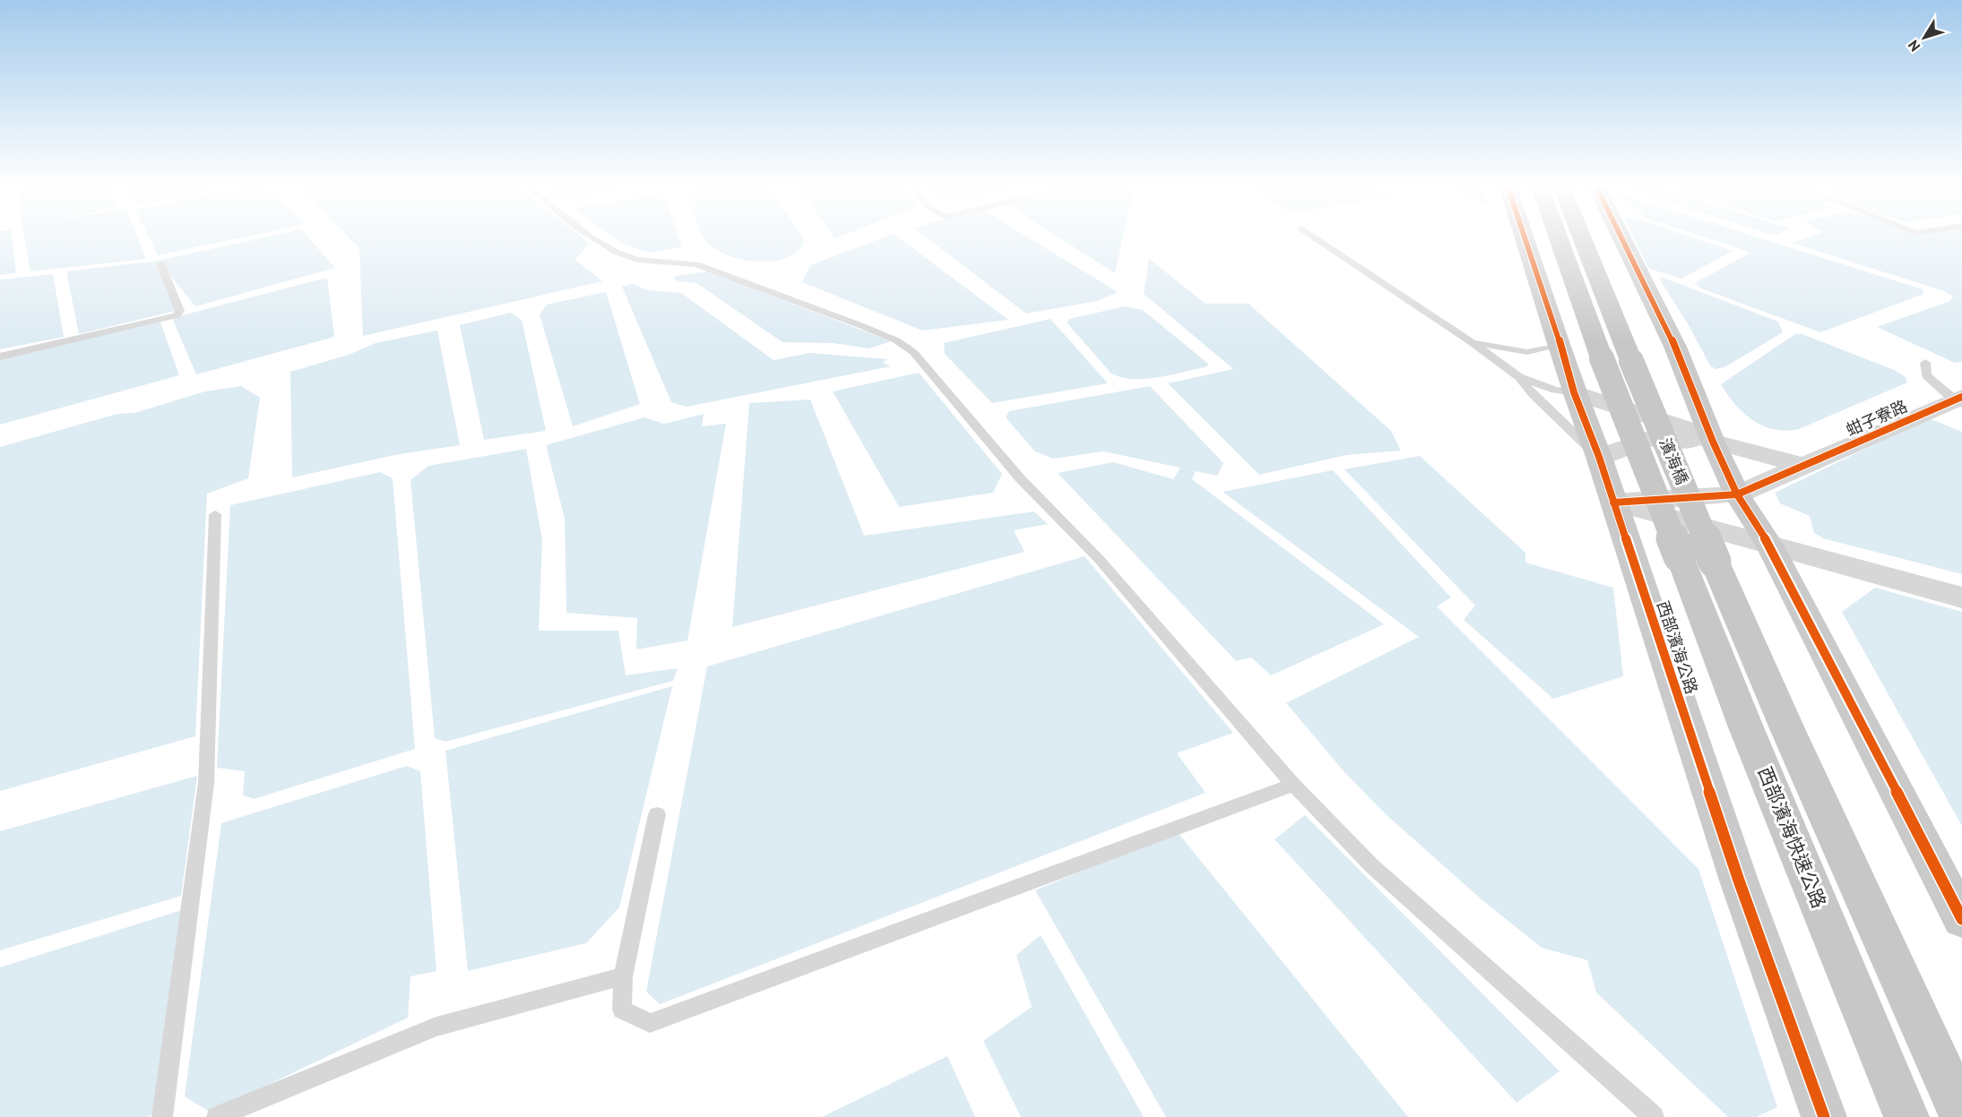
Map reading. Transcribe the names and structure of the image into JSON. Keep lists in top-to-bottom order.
{
  "streets": {
    "highway": ["濱海橋", "西部濱海快速公路"],
    "main road": ["西部濱海公路"],
    "street": ["蚶子寮路"]
  },
  "crossings": [
    ["蚶子寮路", "西部濱海公路"],
    ["濱海橋", "西部濱海快速公路"]
  ],
  "north": "bottom left"
}
